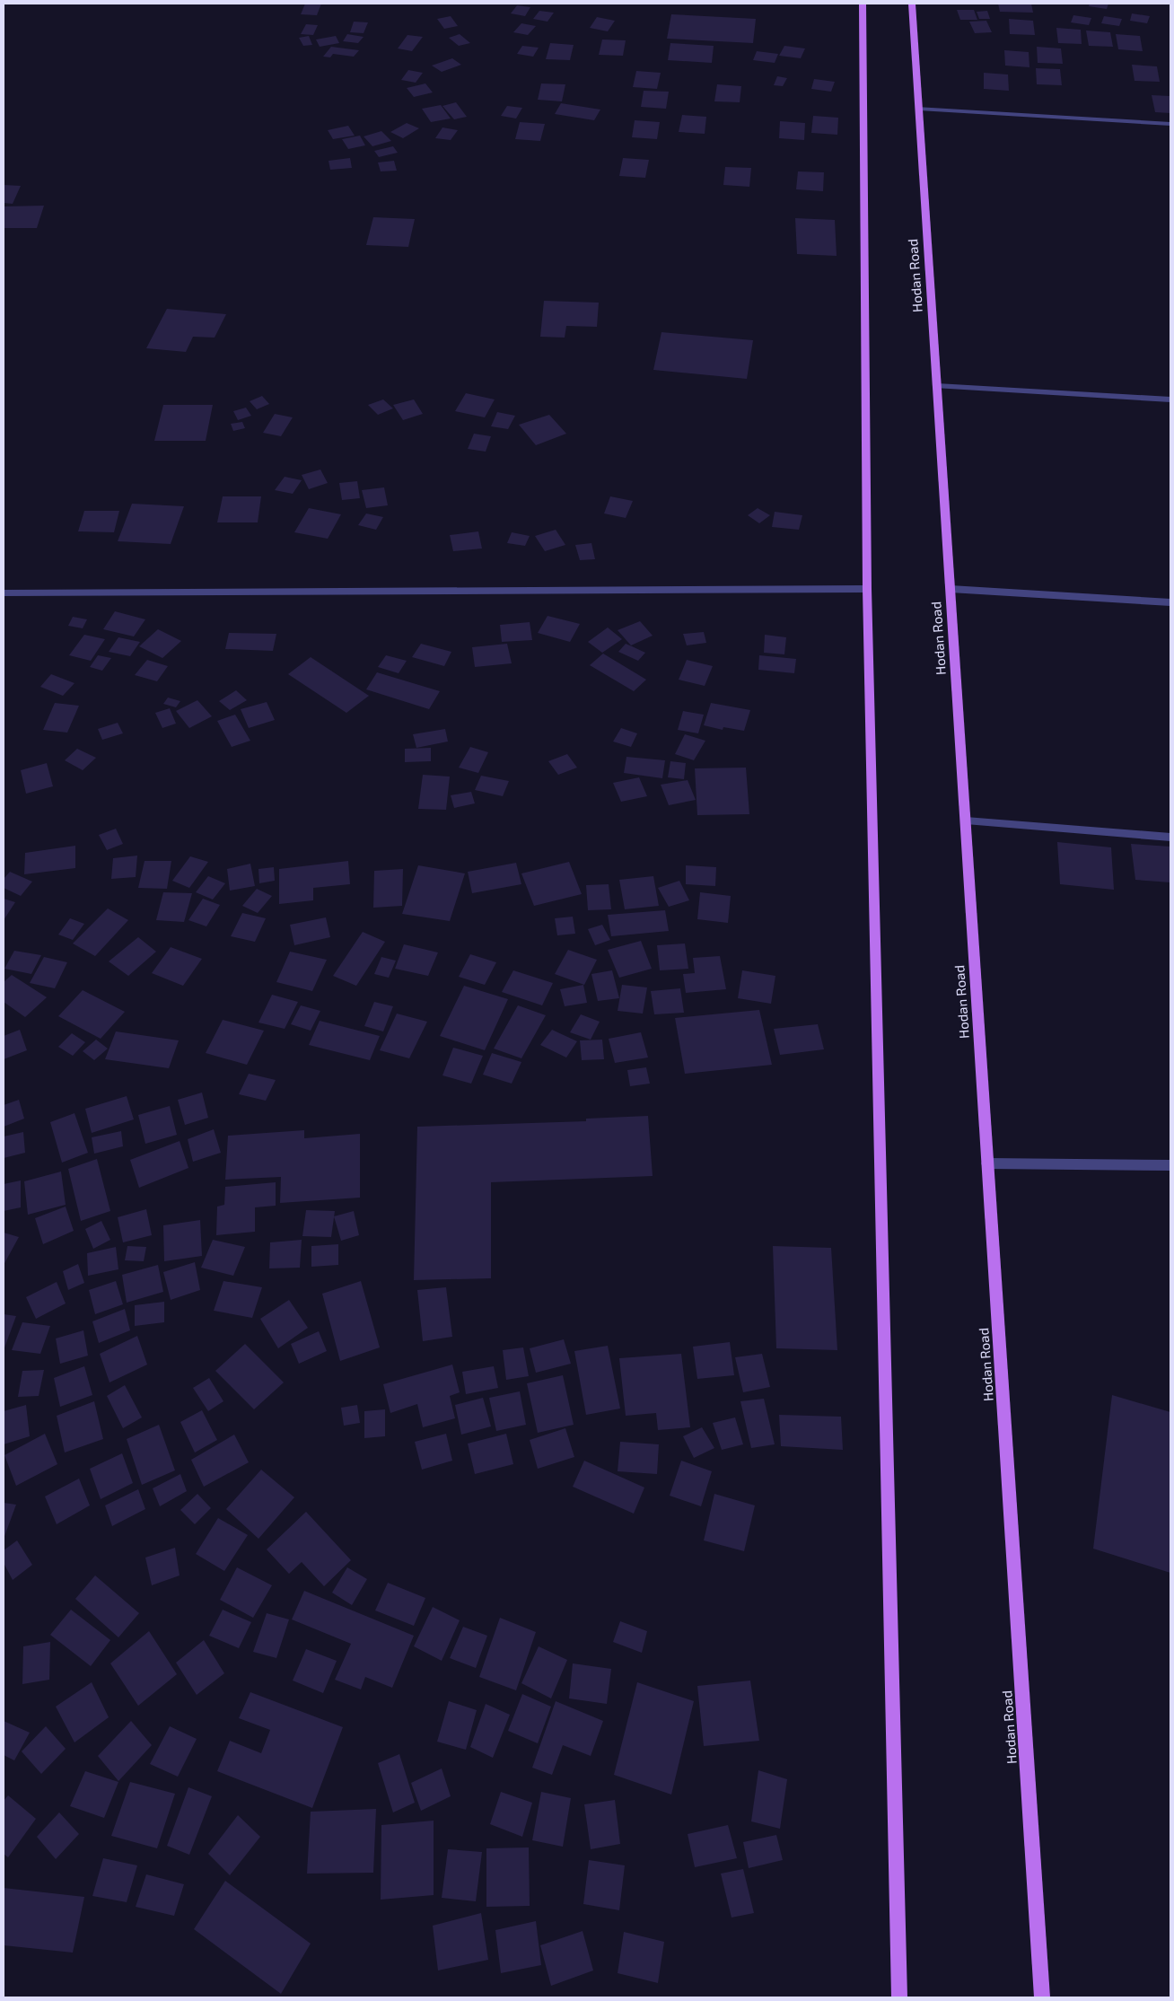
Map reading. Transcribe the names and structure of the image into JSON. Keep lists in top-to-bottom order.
{
  "streets": {
    "main road": ["Hodan Road"]
  }
}
